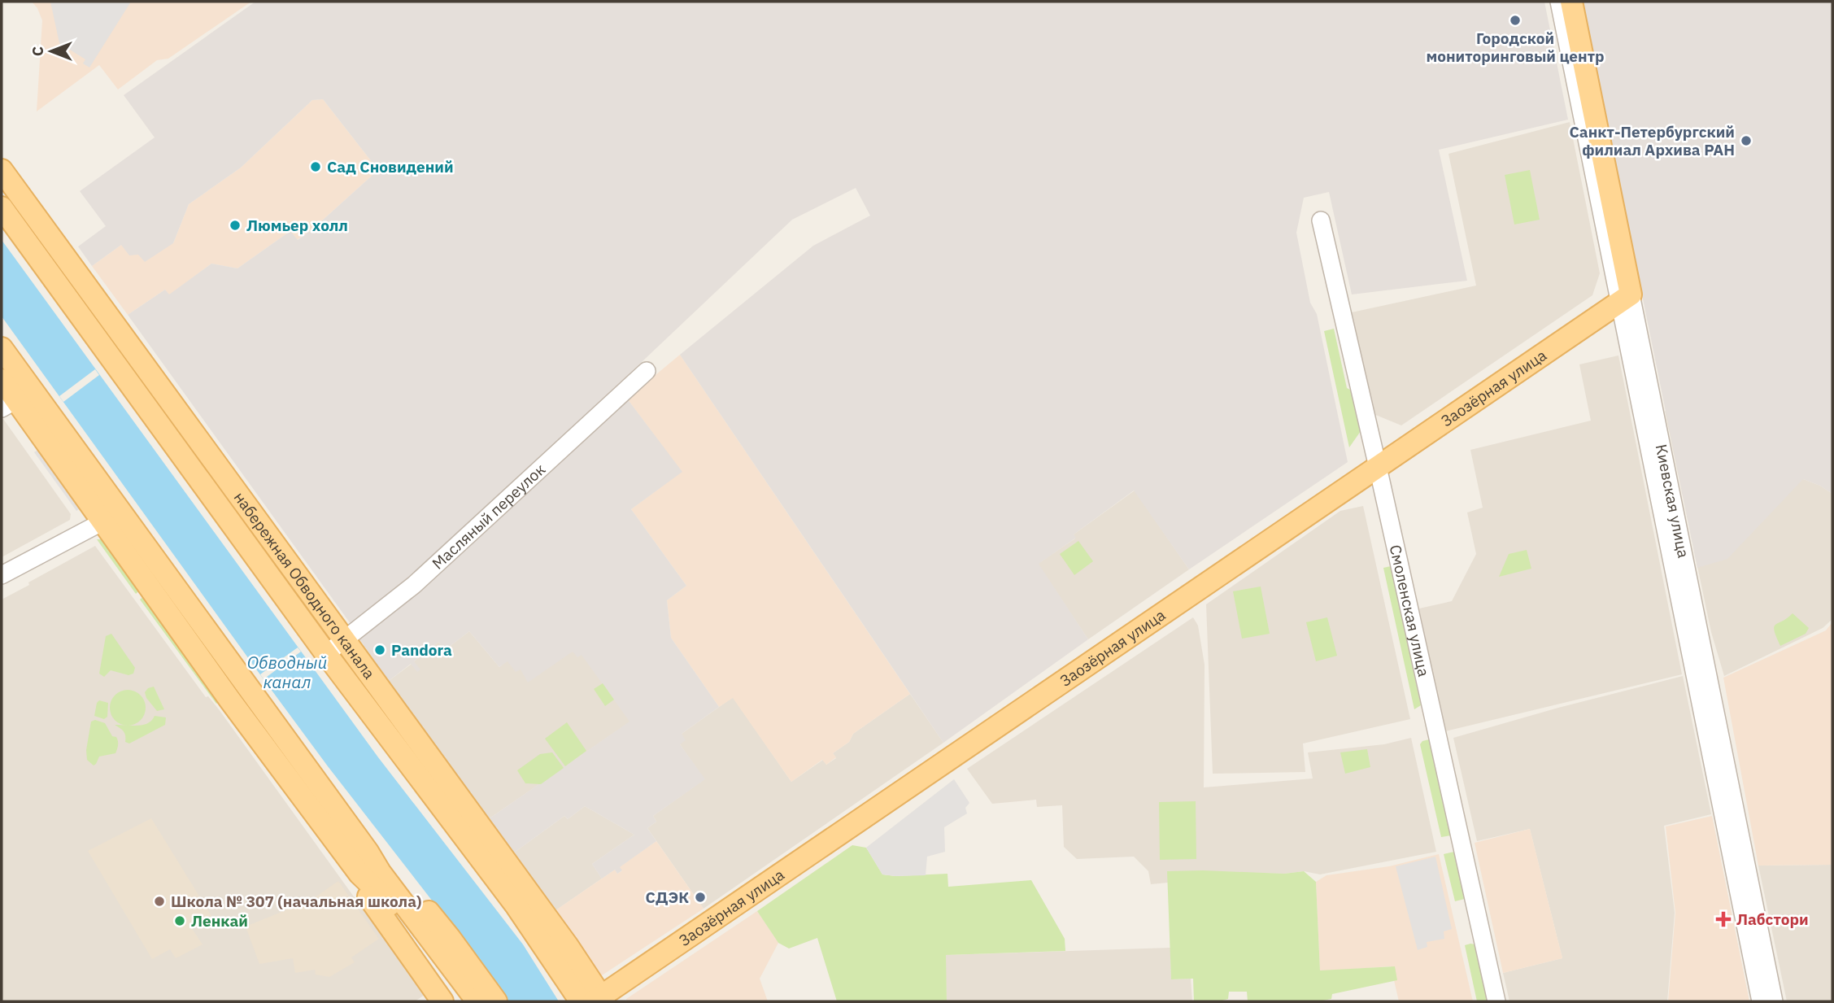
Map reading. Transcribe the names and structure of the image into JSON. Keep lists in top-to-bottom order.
{
  "streets": {
    "main road": ["Заозёрная улица", "Киевская улица", "набережная Обводного канала"],
    "street": ["Масляный переулок", "Смоленская улица"]
  },
  "crossings": [
    ["Заозёрная улица", "Киевская улица"],
    ["Заозёрная улица", "набережная Обводного канала"],
    ["Заозёрная улица", "Смоленская улица"],
    ["Масляный переулок", "набережная Обводного канала"]
  ],
  "water": ["Обводный канал"],
  "places": {
    "other": [
      "Городской мониторинговый центр",
      "Санкт-Петербургский филиал Архива РАН",
      "Сад Сновидений",
      "Люмьер холл",
      "Pandora",
      "СДЭК",
      "Школа № 307 (начальная школа)",
      "Ленкай"
    ],
    "health": ["Лабстори"]
  },
  "north": "left"
}
